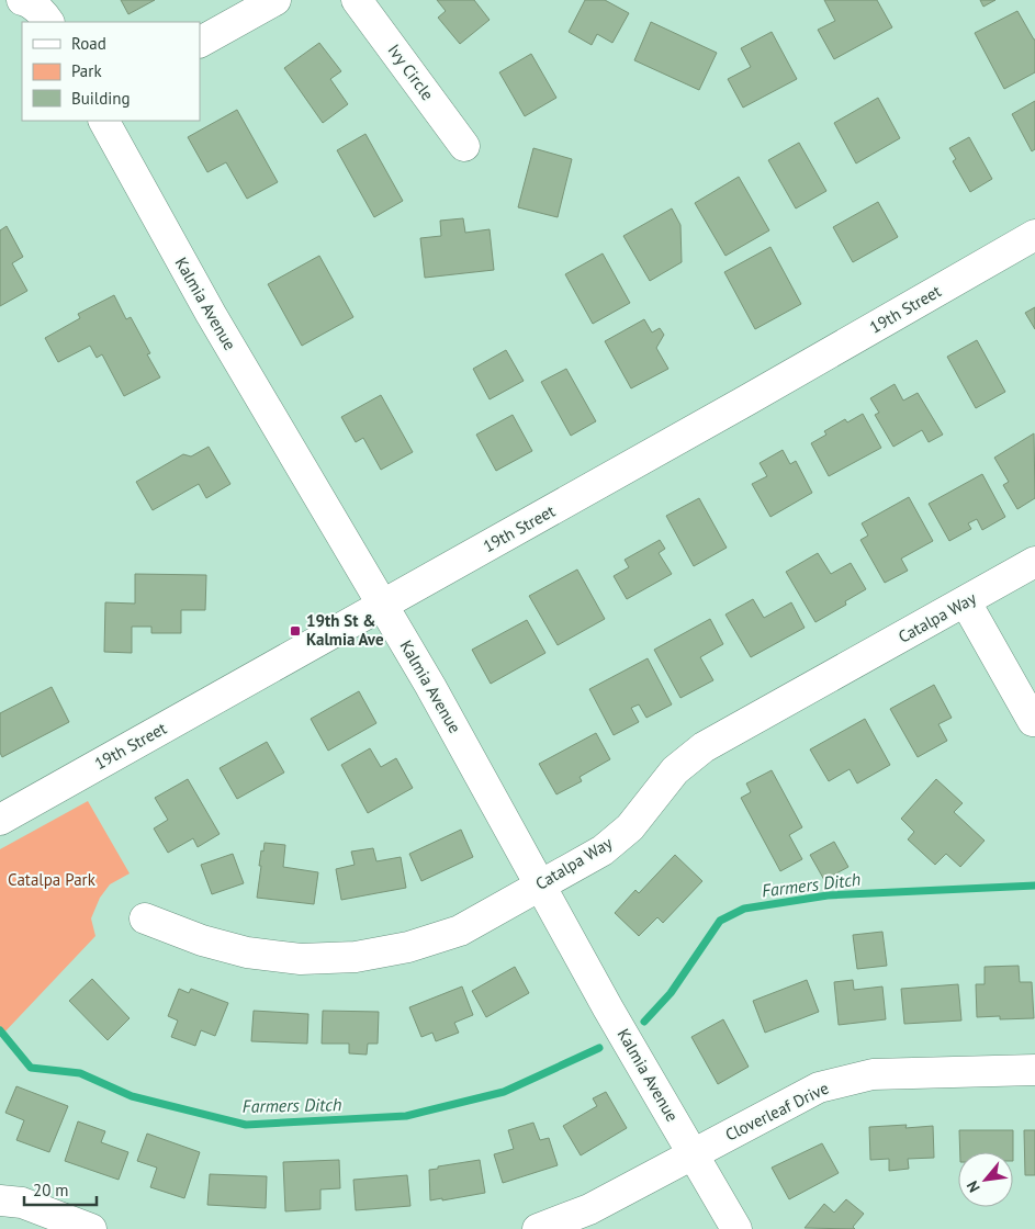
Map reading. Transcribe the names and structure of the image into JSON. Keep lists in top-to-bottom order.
{
  "streets": {
    "street": [
      "Ivy Circle",
      "Kalmia Avenue",
      "19th Street",
      "Catalpa Way",
      "Cloverleaf Drive"
    ]
  },
  "crossings": [
    ["Kalmia Avenue", "19th Street"],
    ["Kalmia Avenue", "Catalpa Way"],
    ["Kalmia Avenue", "Cloverleaf Drive"]
  ],
  "water": ["Farmers Ditch"],
  "parks": ["Catalpa Park"],
  "places": {
    "transit": ["19th St & Kalmia Ave"]
  },
  "legend": ["Road", "Park", "Building"],
  "scale_bar": "20 m",
  "north": "bottom left"
}
